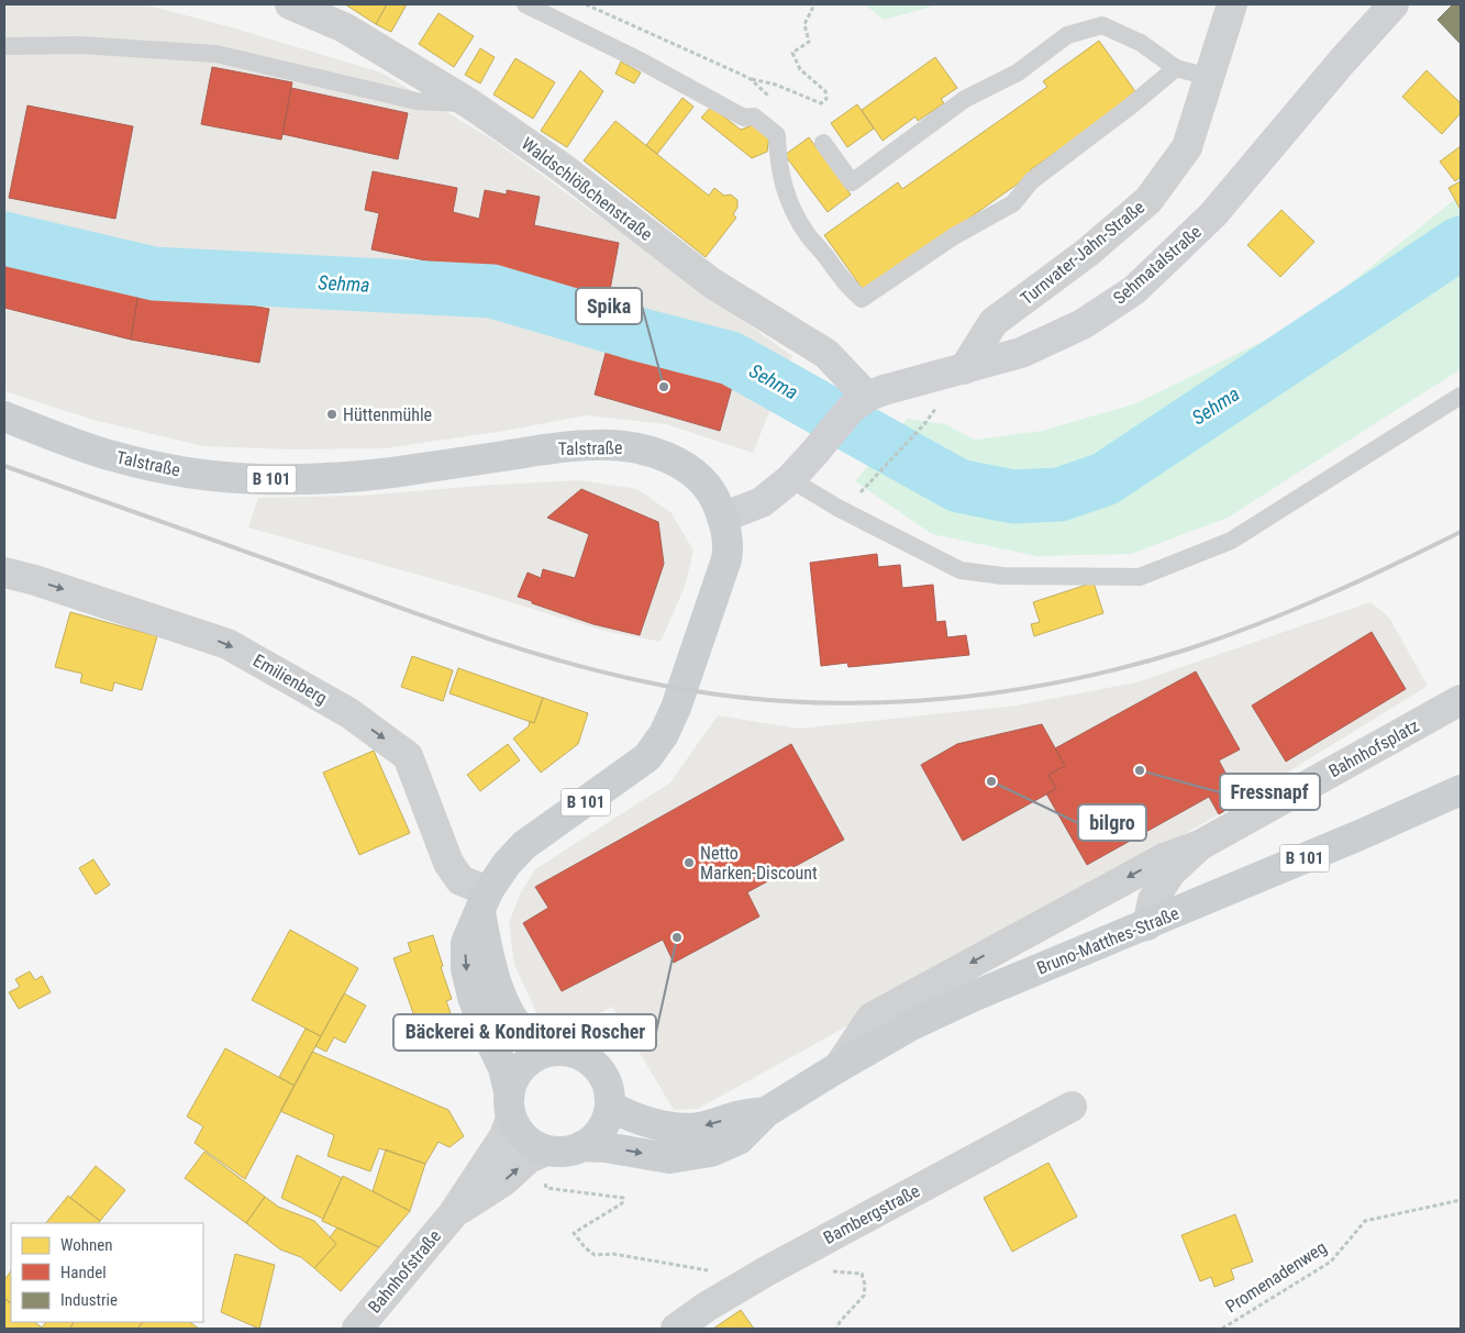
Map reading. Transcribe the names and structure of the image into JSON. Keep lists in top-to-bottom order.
{
  "streets": {
    "main road": [
      "Sehmatalstraße",
      "Talstraße",
      "B 101",
      "Bruno-Matthes-Straße"
    ],
    "street": [
      "Waldschlößchenstraße",
      "Turnvater-Jahn-Straße",
      "Emilienberg",
      "Bahnhofsplatz",
      "Bambergstraße",
      "Bahnhofstraße"
    ],
    "path": ["Promenadenweg"]
  },
  "crossings": [
    ["Waldschlößchenstraße", "Sehmatalstraße"],
    ["Turnvater-Jahn-Straße", "Sehmatalstraße"],
    ["Sehmatalstraße", "Talstraße"],
    ["Talstraße", "B 101"],
    ["Talstraße", "Emilienberg"],
    ["B 101", "Emilienberg"],
    ["B 101", "Bruno-Matthes-Straße"],
    ["B 101", "Bahnhofstraße"],
    ["Bahnhofsplatz", "Bruno-Matthes-Straße"],
    ["Bruno-Matthes-Straße", "Bahnhofstraße"]
  ],
  "one_way": ["Emilienberg"],
  "water": ["Sehma"],
  "places": [
    "Spika",
    "Hüttenmühle",
    "Fressnapf",
    "bilgro",
    "Netto Marken-Discount",
    "Bäckerei & Konditorei Roscher"
  ],
  "legend": ["Wohnen", "Handel", "Industrie"]
}
